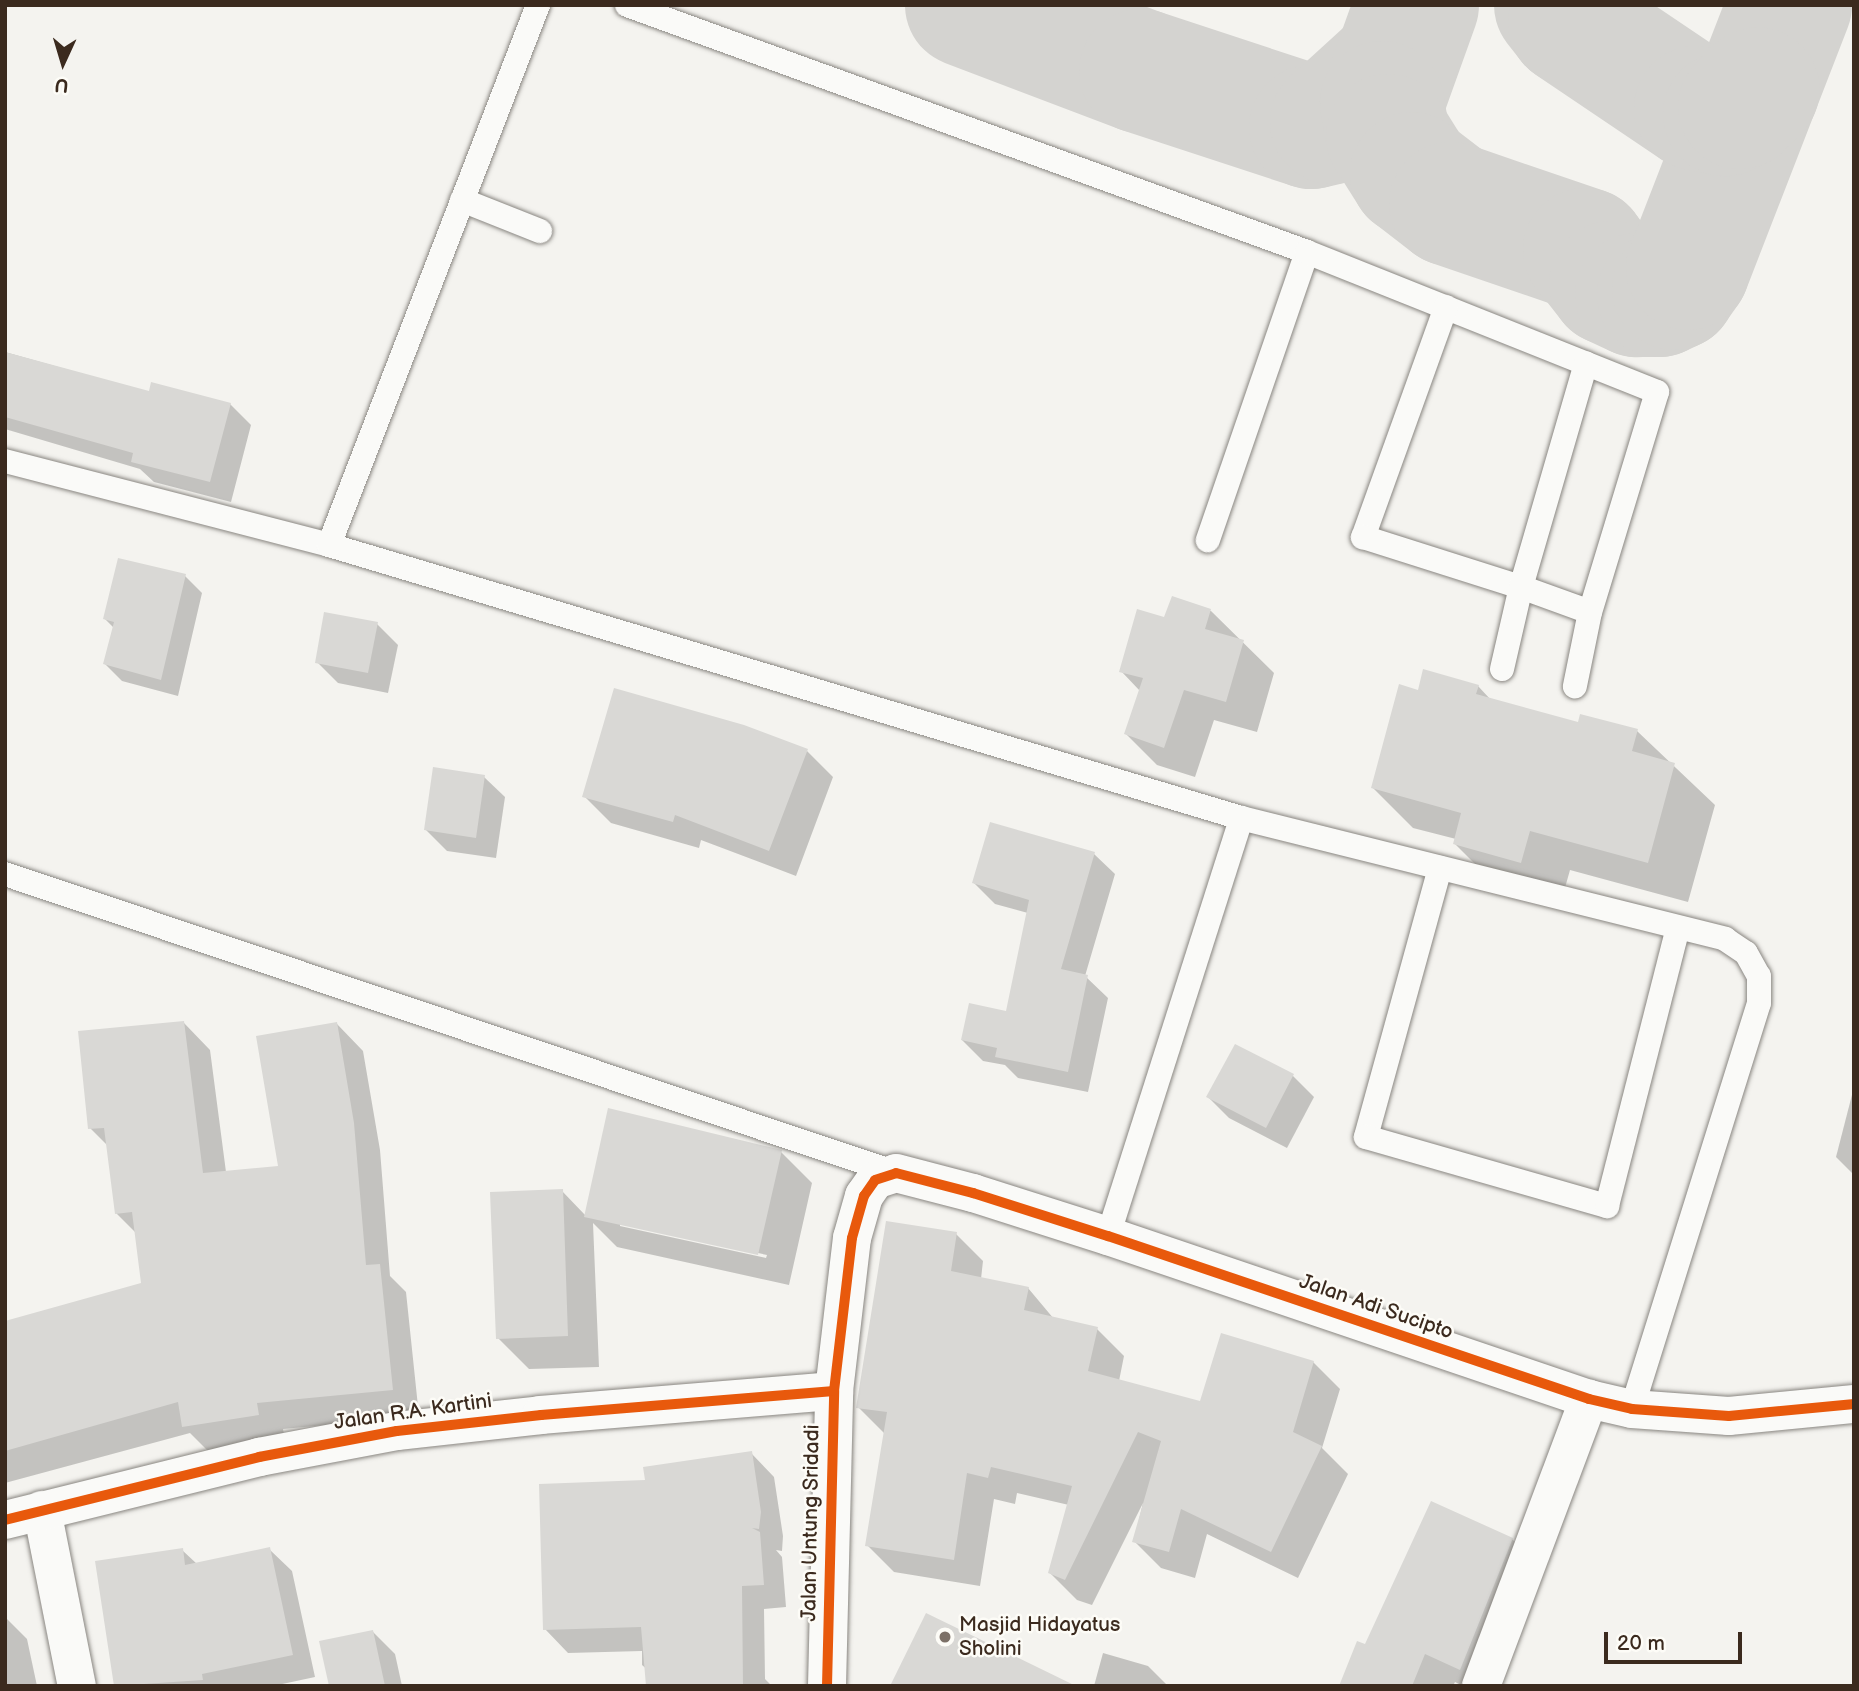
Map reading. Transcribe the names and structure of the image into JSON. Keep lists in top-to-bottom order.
{
  "streets": {
    "street": ["Jalan Adi Sucipto", "Jalan R.A. Kartini", "Jalan Untung Sridadi"]
  },
  "crossings": [
    ["Jalan Adi Sucipto", "Jalan Untung Sridadi"],
    ["Jalan R.A. Kartini", "Jalan Untung Sridadi"]
  ],
  "places": ["Masjid Hidayatus Sholini"],
  "scale_bar": "20 m",
  "north": "bottom"
}
